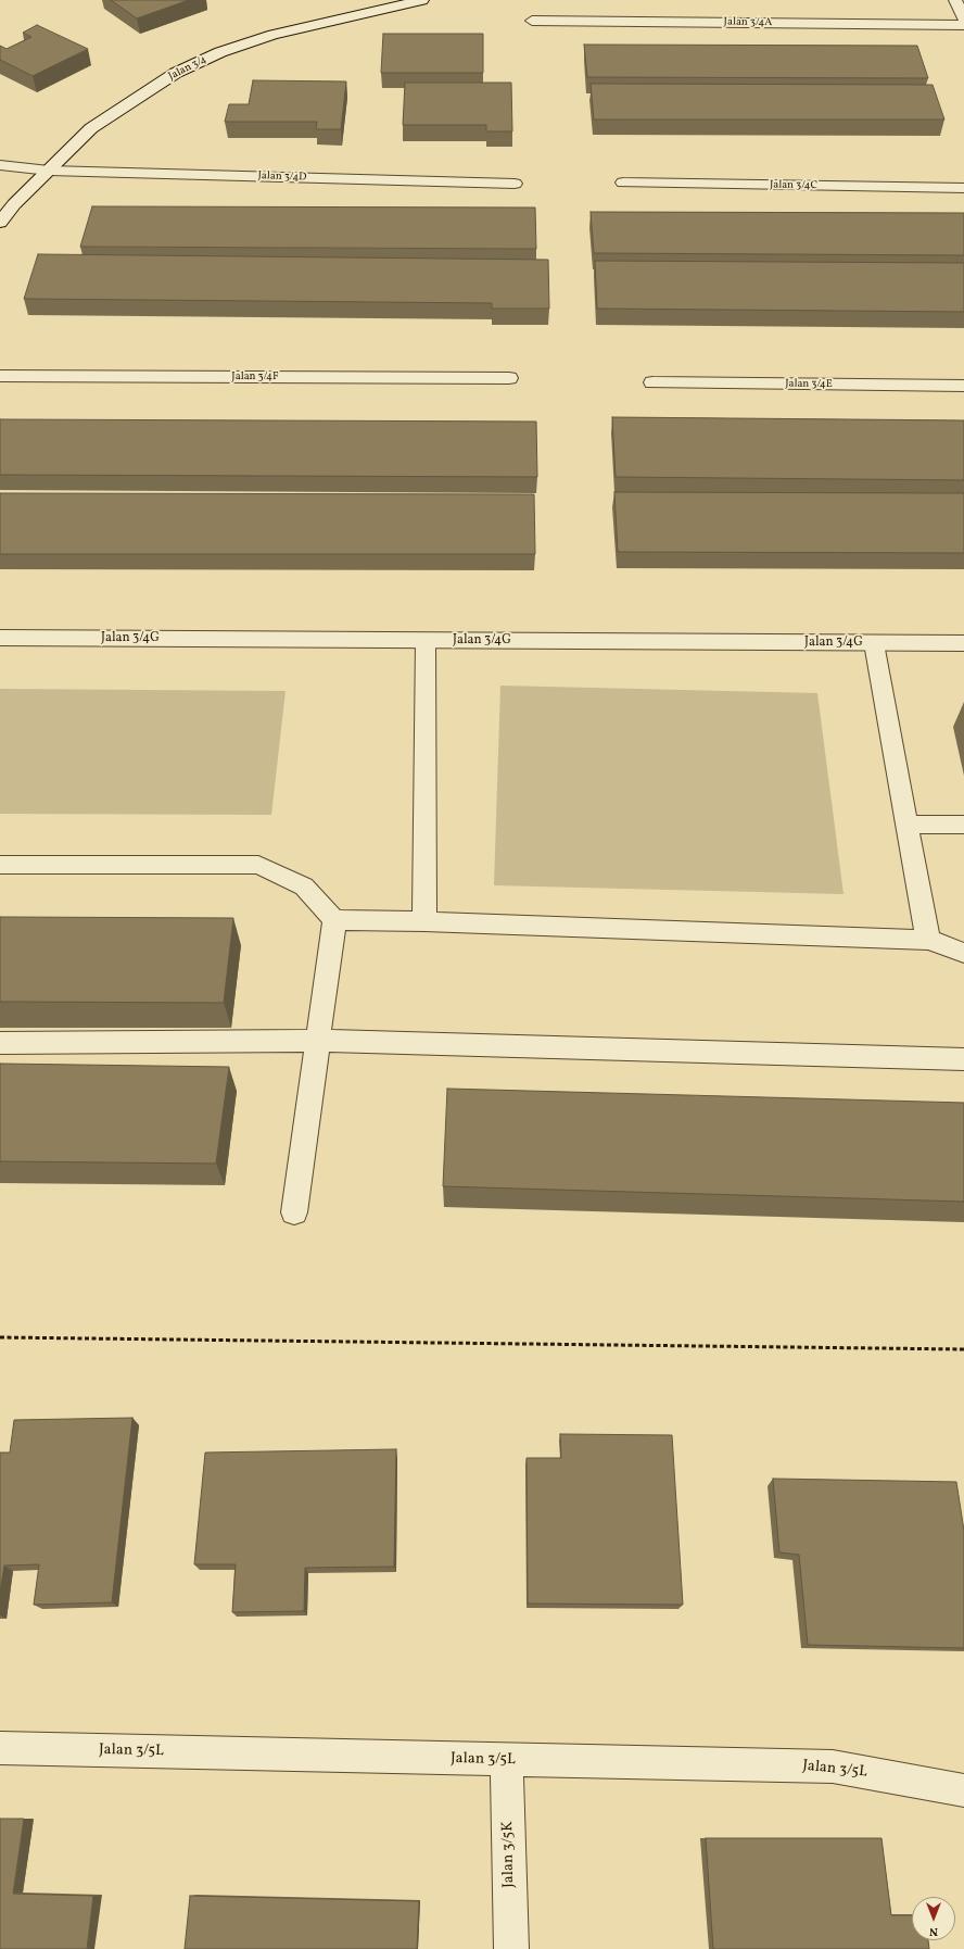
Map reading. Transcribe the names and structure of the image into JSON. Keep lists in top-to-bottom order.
{
  "streets": {
    "street": [
      "Jalan 3/4A",
      "Jalan 3/4",
      "Jalan 3/4D",
      "Jalan 3/4C",
      "Jalan 3/4F",
      "Jalan 3/4E",
      "Jalan 3/4G",
      "Jalan 3/5L",
      "Jalan 3/5K"
    ]
  },
  "crossings": [
    ["Jalan 3/4", "Jalan 3/4D"],
    ["Jalan 3/5L", "Jalan 3/5K"]
  ],
  "north": "bottom"
}
